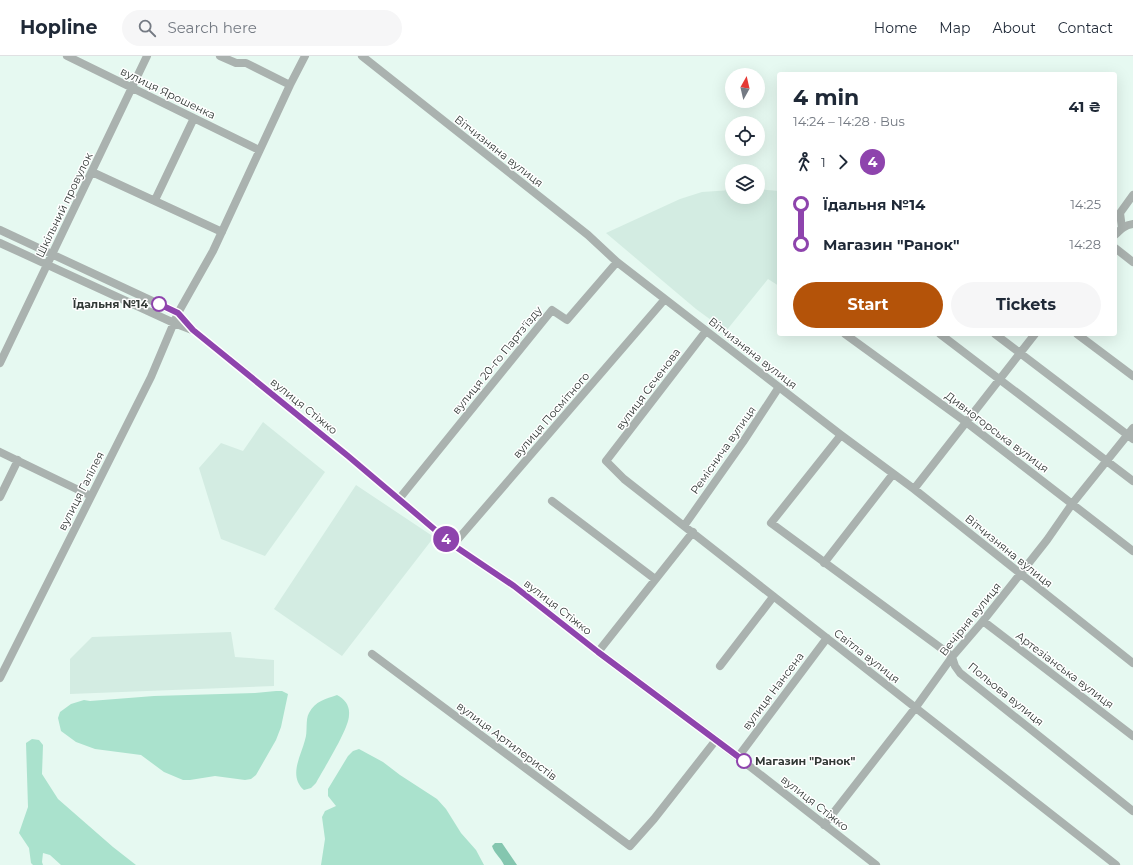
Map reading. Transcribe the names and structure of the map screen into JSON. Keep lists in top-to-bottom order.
{
  "streets": {
    "street": [
      "вулиця Ярошенка",
      "Вітчизняна вулиця",
      "Шкільний провулок",
      "вулиця 20-го Партз'їзду",
      "вулиця Сєченова",
      "вулиця Стіжко",
      "вулиця Посмітного",
      "Дивногорська вулиця",
      "Реміснича вулиця",
      "вулиця Галілея",
      "Вечірня вулиця",
      "Світла вулиця",
      "Артезіанська вулиця",
      "вулиця Нансена",
      "Польова вулиця",
      "вулиця Артилеристів"
    ]
  },
  "crossings": [
    ["вулиця Ярошенка", "Шкільний провулок"],
    ["вулиця Ярошенка", "вулиця Галілея"],
    ["Вітчизняна вулиця", "вулиця 20-го Партз'їзду"],
    ["Вітчизняна вулиця", "вулиця Сєченова"],
    ["Вітчизняна вулиця", "вулиця Посмітного"],
    ["Вітчизняна вулиця", "Реміснича вулиця"],
    ["Вітчизняна вулиця", "Вечірня вулиця"],
    ["Вітчизняна вулиця", "Польова вулиця"],
    ["Шкільний провулок", "вулиця Стіжко"],
    ["вулиця 20-го Партз'їзду", "вулиця Стіжко"],
    ["вулиця Сєченова", "Світла вулиця"],
    ["вулиця Стіжко", "вулиця Посмітного"],
    ["вулиця Стіжко", "вулиця Галілея"],
    ["вулиця Стіжко", "Вечірня вулиця"],
    ["вулиця Стіжко", "вулиця Нансена"],
    ["вулиця Стіжко", "вулиця Артилеристів"],
    ["Дивногорська вулиця", "Вечірня вулиця"],
    ["Реміснича вулиця", "Світла вулиця"],
    ["Вечірня вулиця", "Світла вулиця"],
    ["Вечірня вулиця", "Артезіанська вулиця"],
    ["Вечірня вулиця", "Польова вулиця"],
    ["Світла вулиця", "вулиця Нансена"]
  ],
  "places": ["Їдальня №14", "Магазин \"Ранок\""],
  "lines": ["bus line 4"],
  "north": "top",
  "page": {
    "header": "Hopline",
    "search": "Search here",
    "nav": [
      "Home",
      "Map",
      "About",
      "Contact"
    ],
    "on_map": "4",
    "heading": ["4 min", "14:24 – 14:28 · Bus", "41 ₴"],
    "legs": ["1", "4"],
    "list": [
      {
        "name": "Їдальня №14",
        "value": "14:25"
      },
      {
        "name": "Магазин \"Ранок\"",
        "value": "14:28"
      }
    ],
    "buttons": ["Start", "Tickets"]
  }
}
